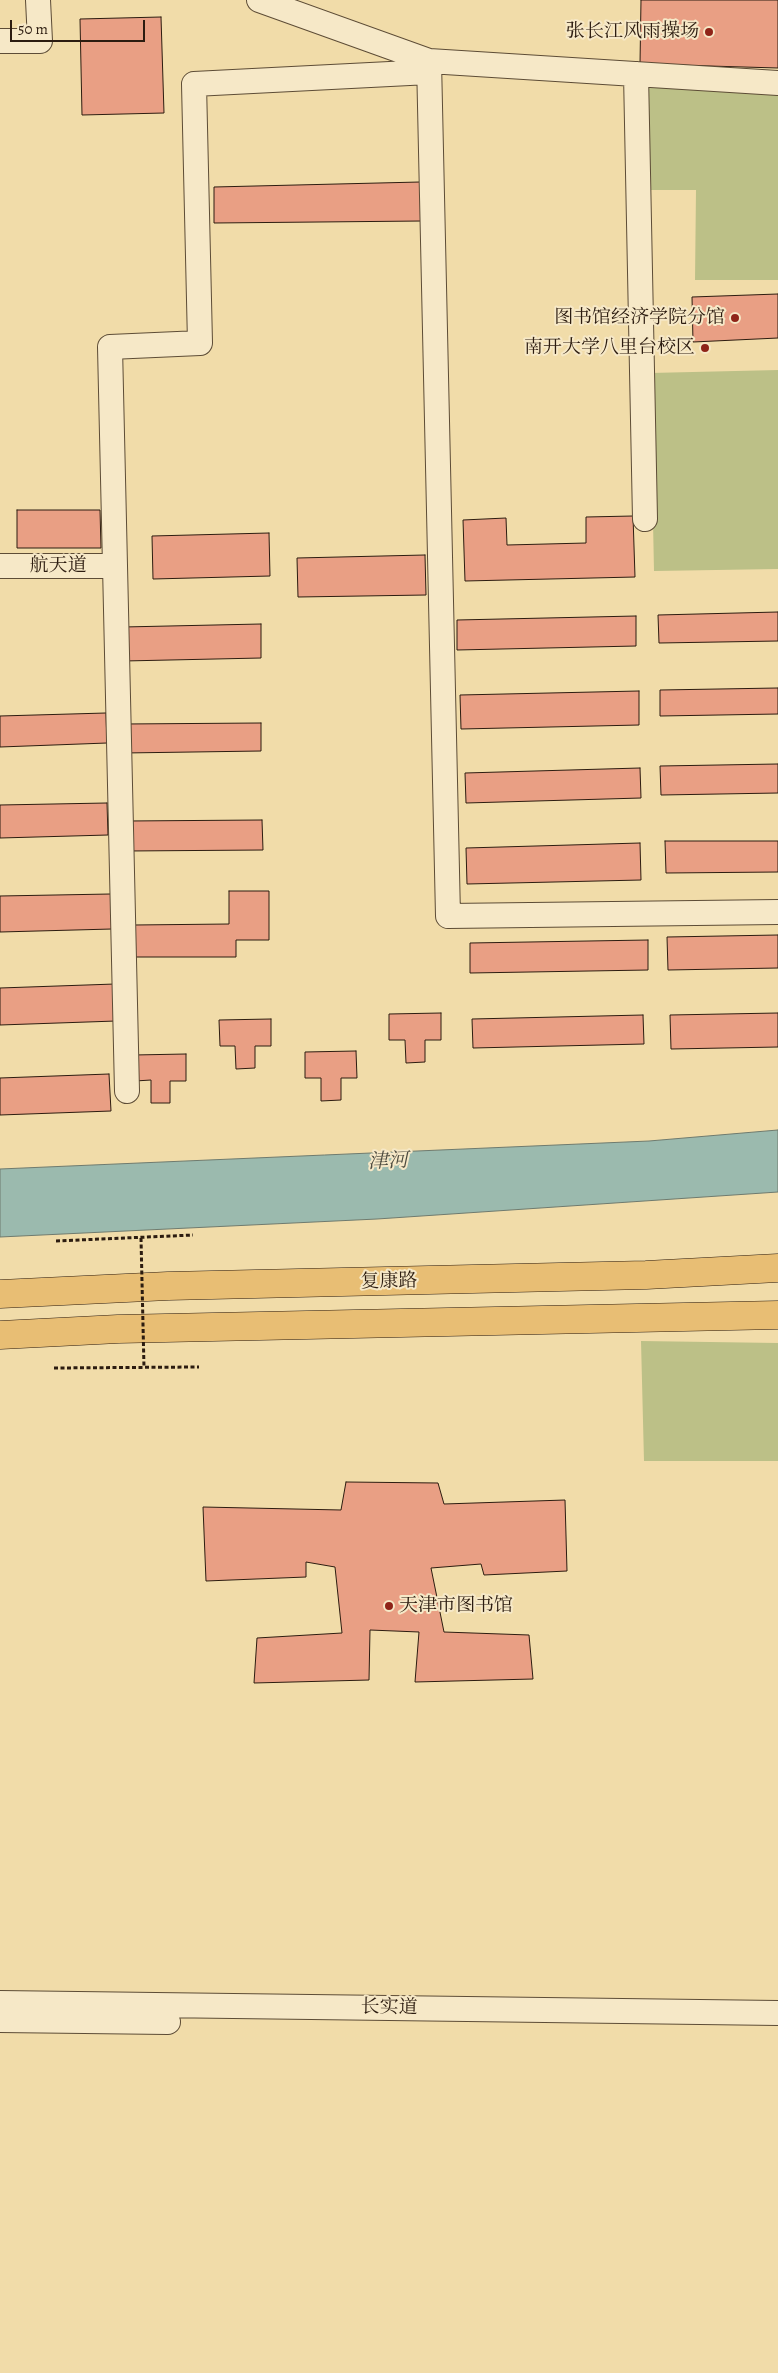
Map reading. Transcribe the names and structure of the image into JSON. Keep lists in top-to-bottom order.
{
  "streets": {
    "highway": ["复康路"],
    "street": ["航天道", "长实道"]
  },
  "water": ["津河"],
  "places": [
    "张长江风雨操场",
    "图书馆经济学院分馆",
    "南开大学八里台校区",
    "天津市图书馆"
  ],
  "scale_bar": "50 m"
}
